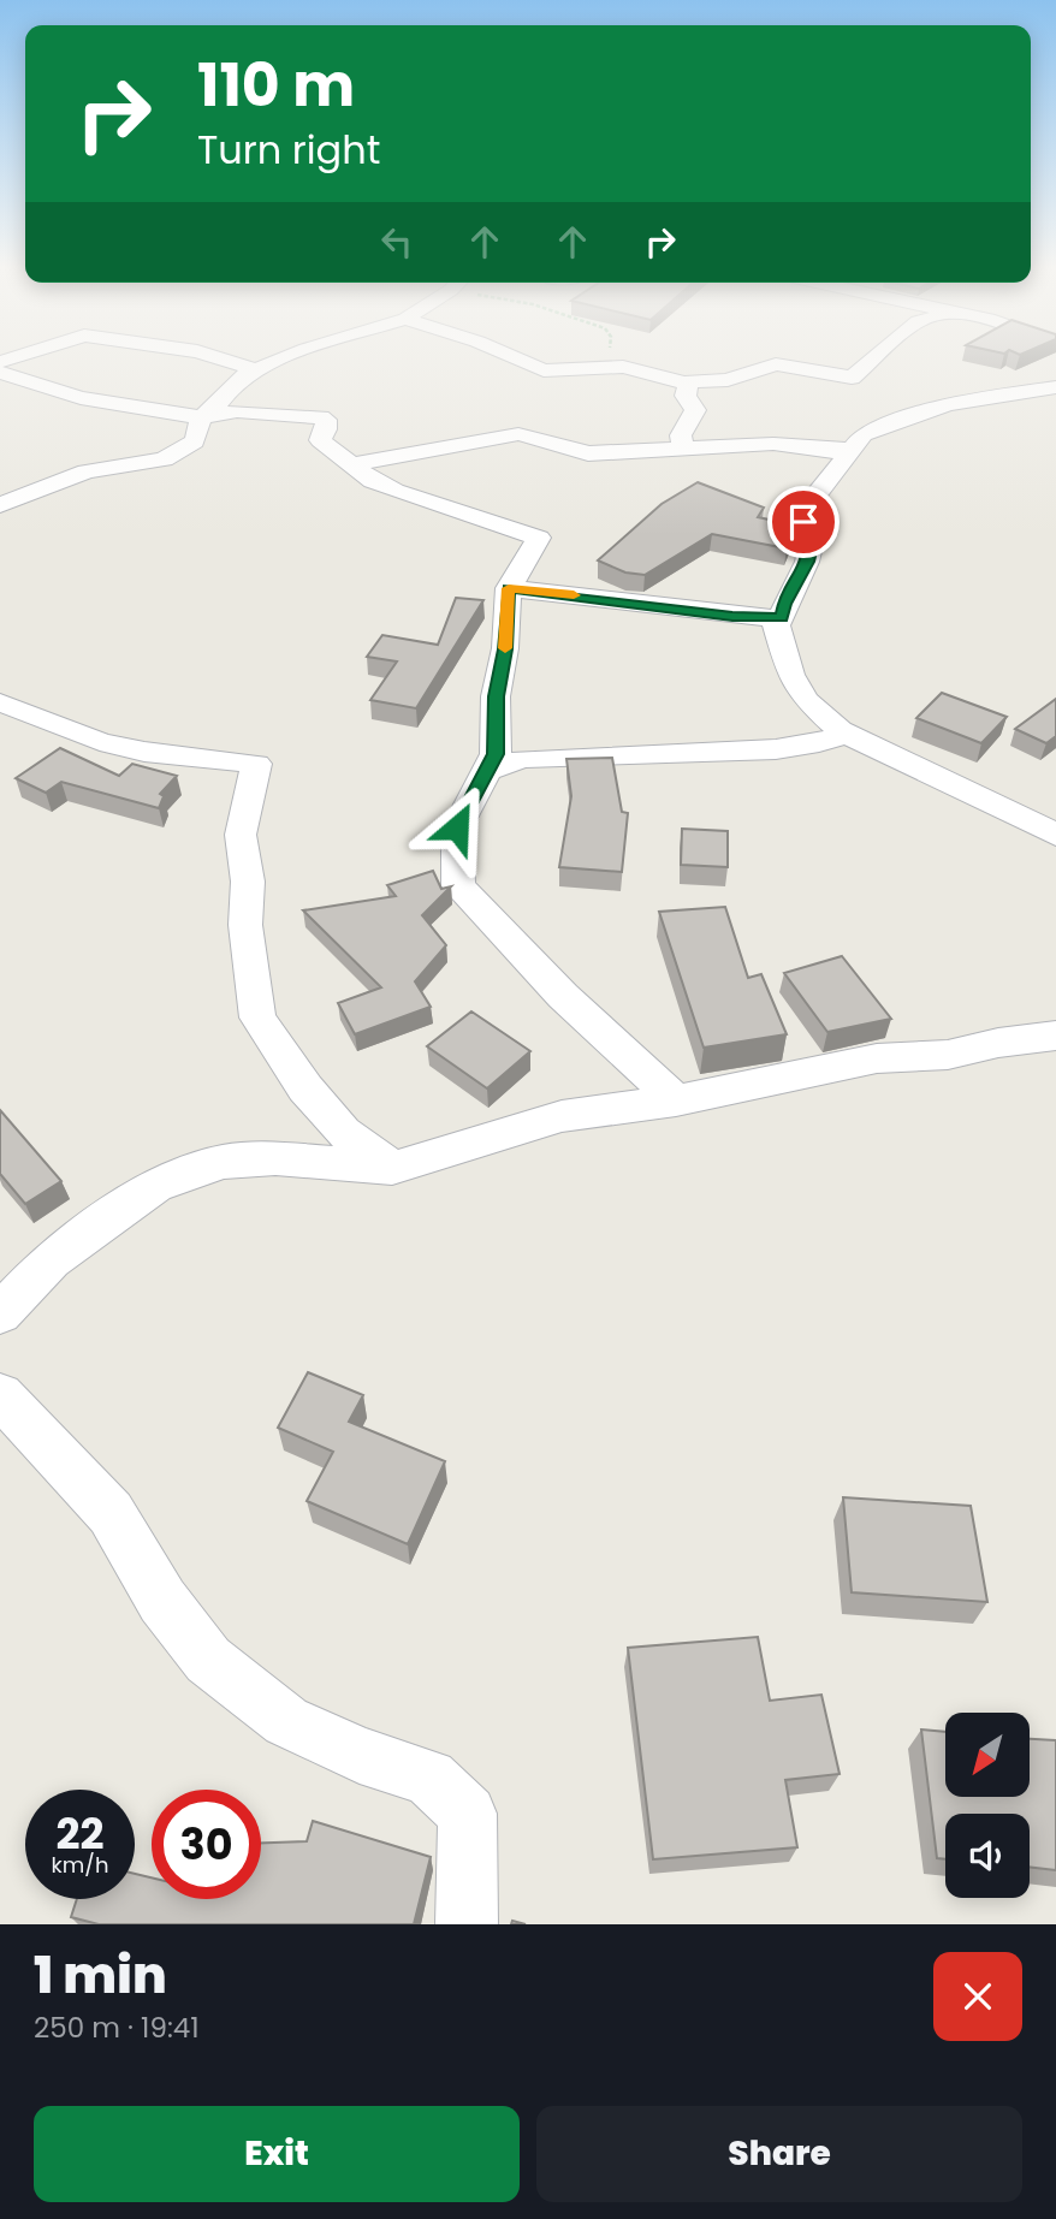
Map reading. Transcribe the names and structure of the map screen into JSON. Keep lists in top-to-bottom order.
{
  "north": "bottom left",
  "page": {
    "turn": ["110 m", "Turn right"],
    "speed": "22 km/h",
    "limit": "30",
    "heading": ["1 min", "250 m · 19:41"],
    "buttons": ["Exit", "Share"]
  }
}
